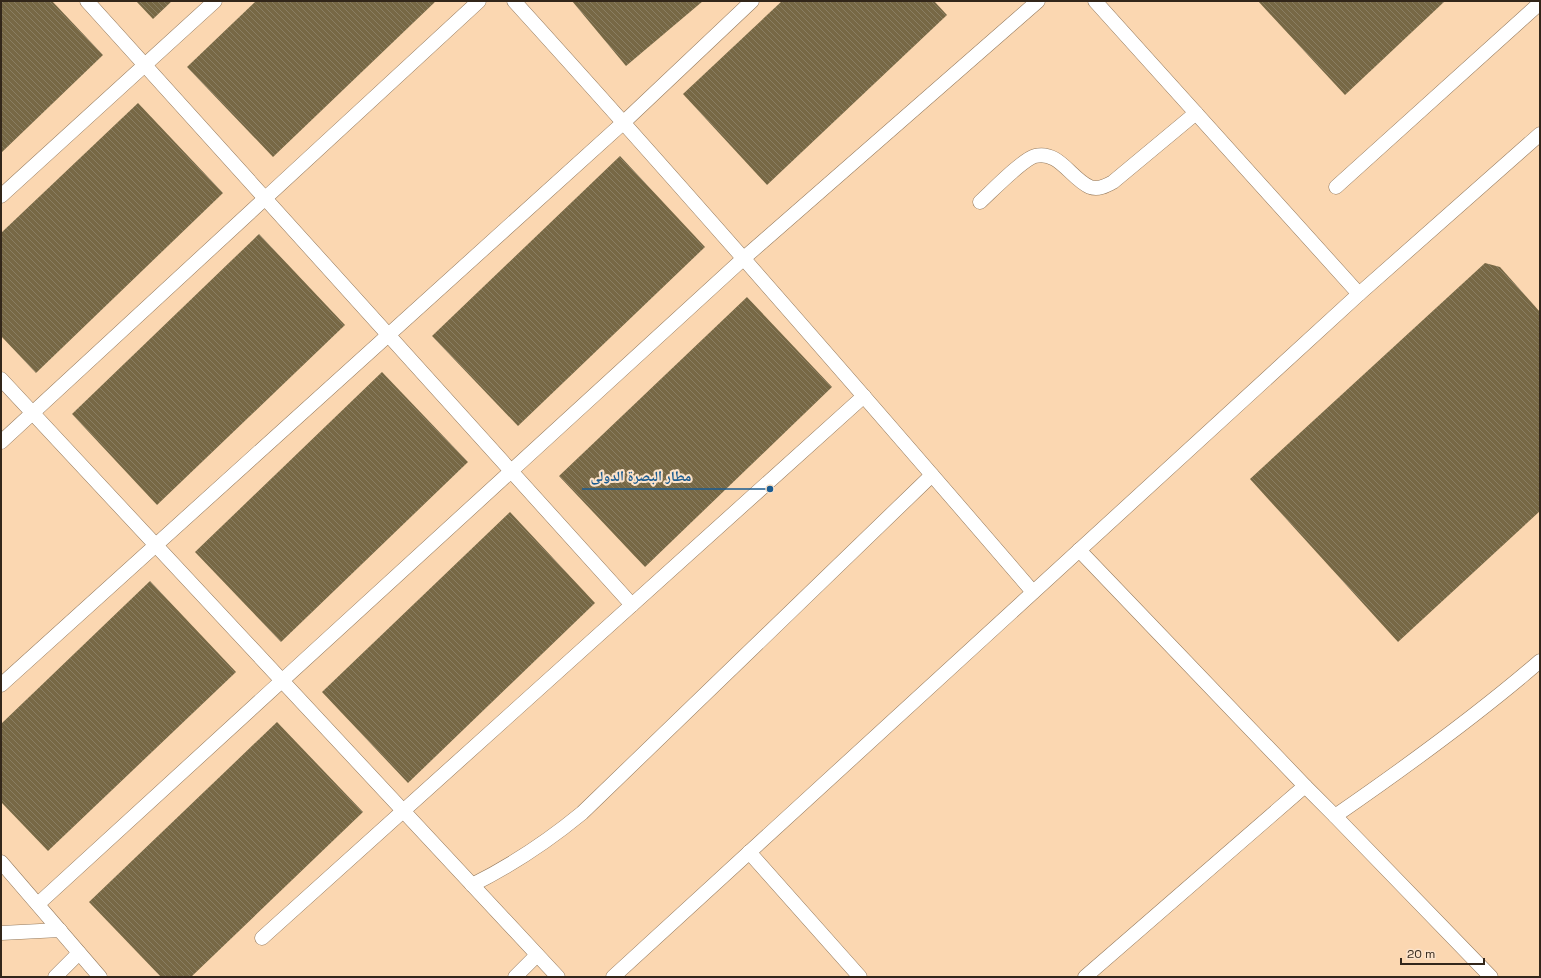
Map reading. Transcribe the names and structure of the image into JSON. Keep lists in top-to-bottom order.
{
  "places": ["مطار البصرة الدولى"],
  "scale_bar": "20 m"
}
